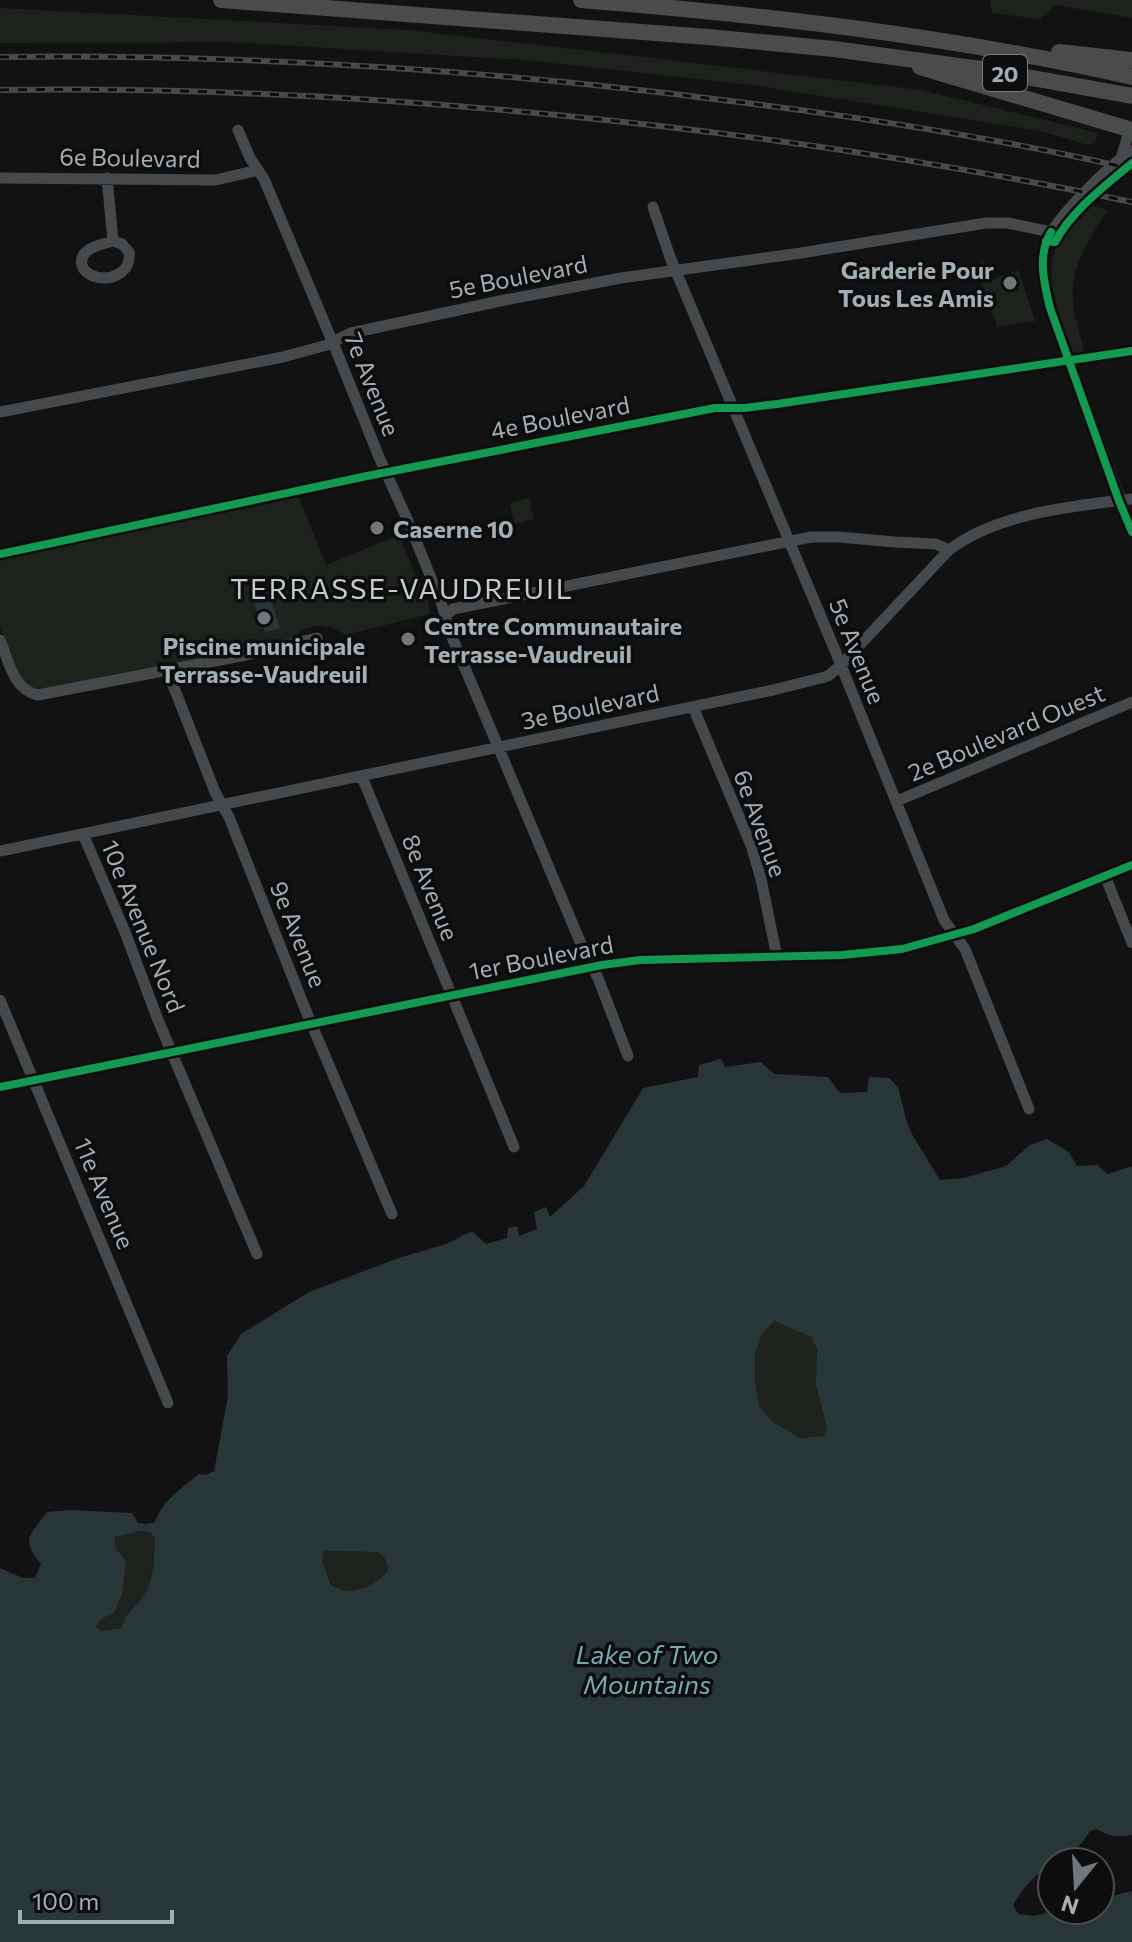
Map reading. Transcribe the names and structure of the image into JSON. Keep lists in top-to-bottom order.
{
  "streets": {
    "highway": ["20"],
    "street": [
      "6e Boulevard",
      "5e Boulevard",
      "7e Avenue",
      "4e Boulevard",
      "5e Avenue",
      "3e Boulevard",
      "2e Boulevard Ouest",
      "6e Avenue",
      "8e Avenue",
      "10e Avenue Nord",
      "9e Avenue",
      "1er Boulevard",
      "11e Avenue"
    ]
  },
  "crossings": [
    ["6e Boulevard", "7e Avenue"],
    ["5e Boulevard", "7e Avenue"],
    ["5e Boulevard", "5e Avenue"],
    ["7e Avenue", "4e Boulevard"],
    ["7e Avenue", "3e Boulevard"],
    ["7e Avenue", "1er Boulevard"],
    ["4e Boulevard", "5e Avenue"],
    ["5e Avenue", "3e Boulevard"],
    ["5e Avenue", "2e Boulevard Ouest"],
    ["5e Avenue", "1er Boulevard"],
    ["3e Boulevard", "6e Avenue"],
    ["3e Boulevard", "8e Avenue"],
    ["3e Boulevard", "10e Avenue Nord"],
    ["3e Boulevard", "9e Avenue"],
    ["6e Avenue", "1er Boulevard"],
    ["8e Avenue", "1er Boulevard"],
    ["10e Avenue Nord", "1er Boulevard"],
    ["9e Avenue", "1er Boulevard"],
    ["1er Boulevard", "11e Avenue"]
  ],
  "districts": ["TERRASSE-VAUDREUIL"],
  "water": ["Lake of Two Mountains"],
  "places": [
    "Garderie Pour Tous Les Amis",
    "Caserne 10",
    "Piscine municipale Terrasse-Vaudreuil",
    "Centre Communautaire Terrasse-Vaudreuil"
  ],
  "scale_bar": "100 m",
  "north": "bottom"
}
